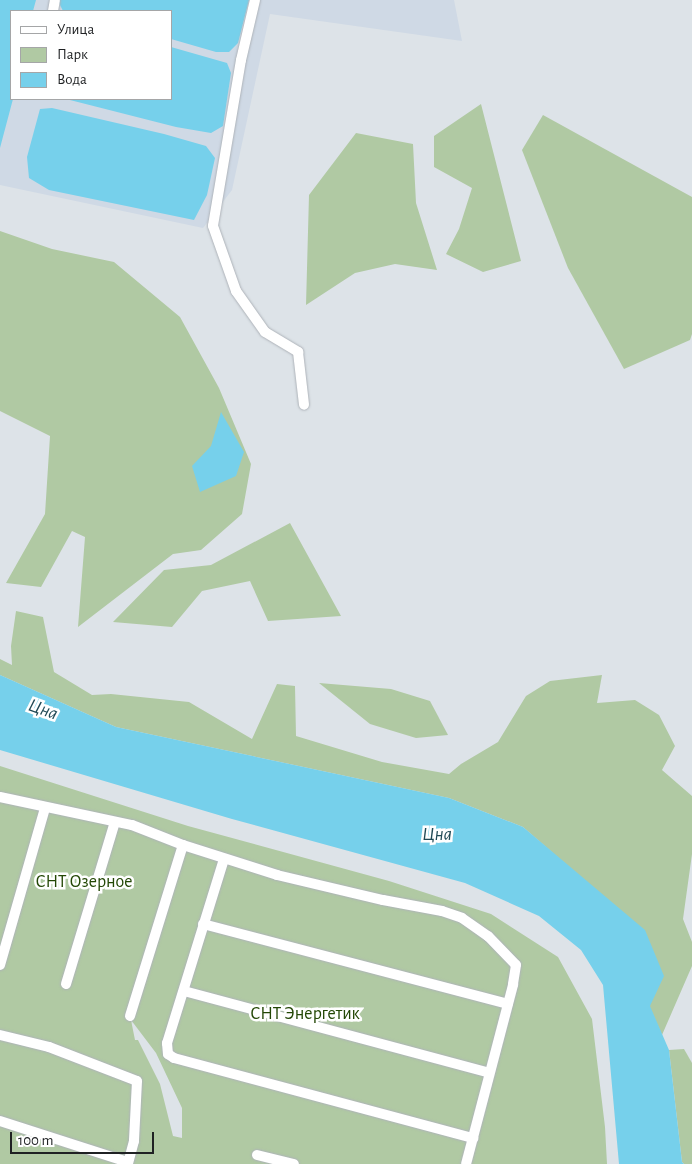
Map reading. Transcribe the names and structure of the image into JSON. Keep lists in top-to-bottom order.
{
  "water": ["Цна"],
  "parks": ["СНТ Озерное", "СНТ Энергетик"],
  "legend": ["Улица", "Парк", "Вода"],
  "scale_bar": "100 m"
}
